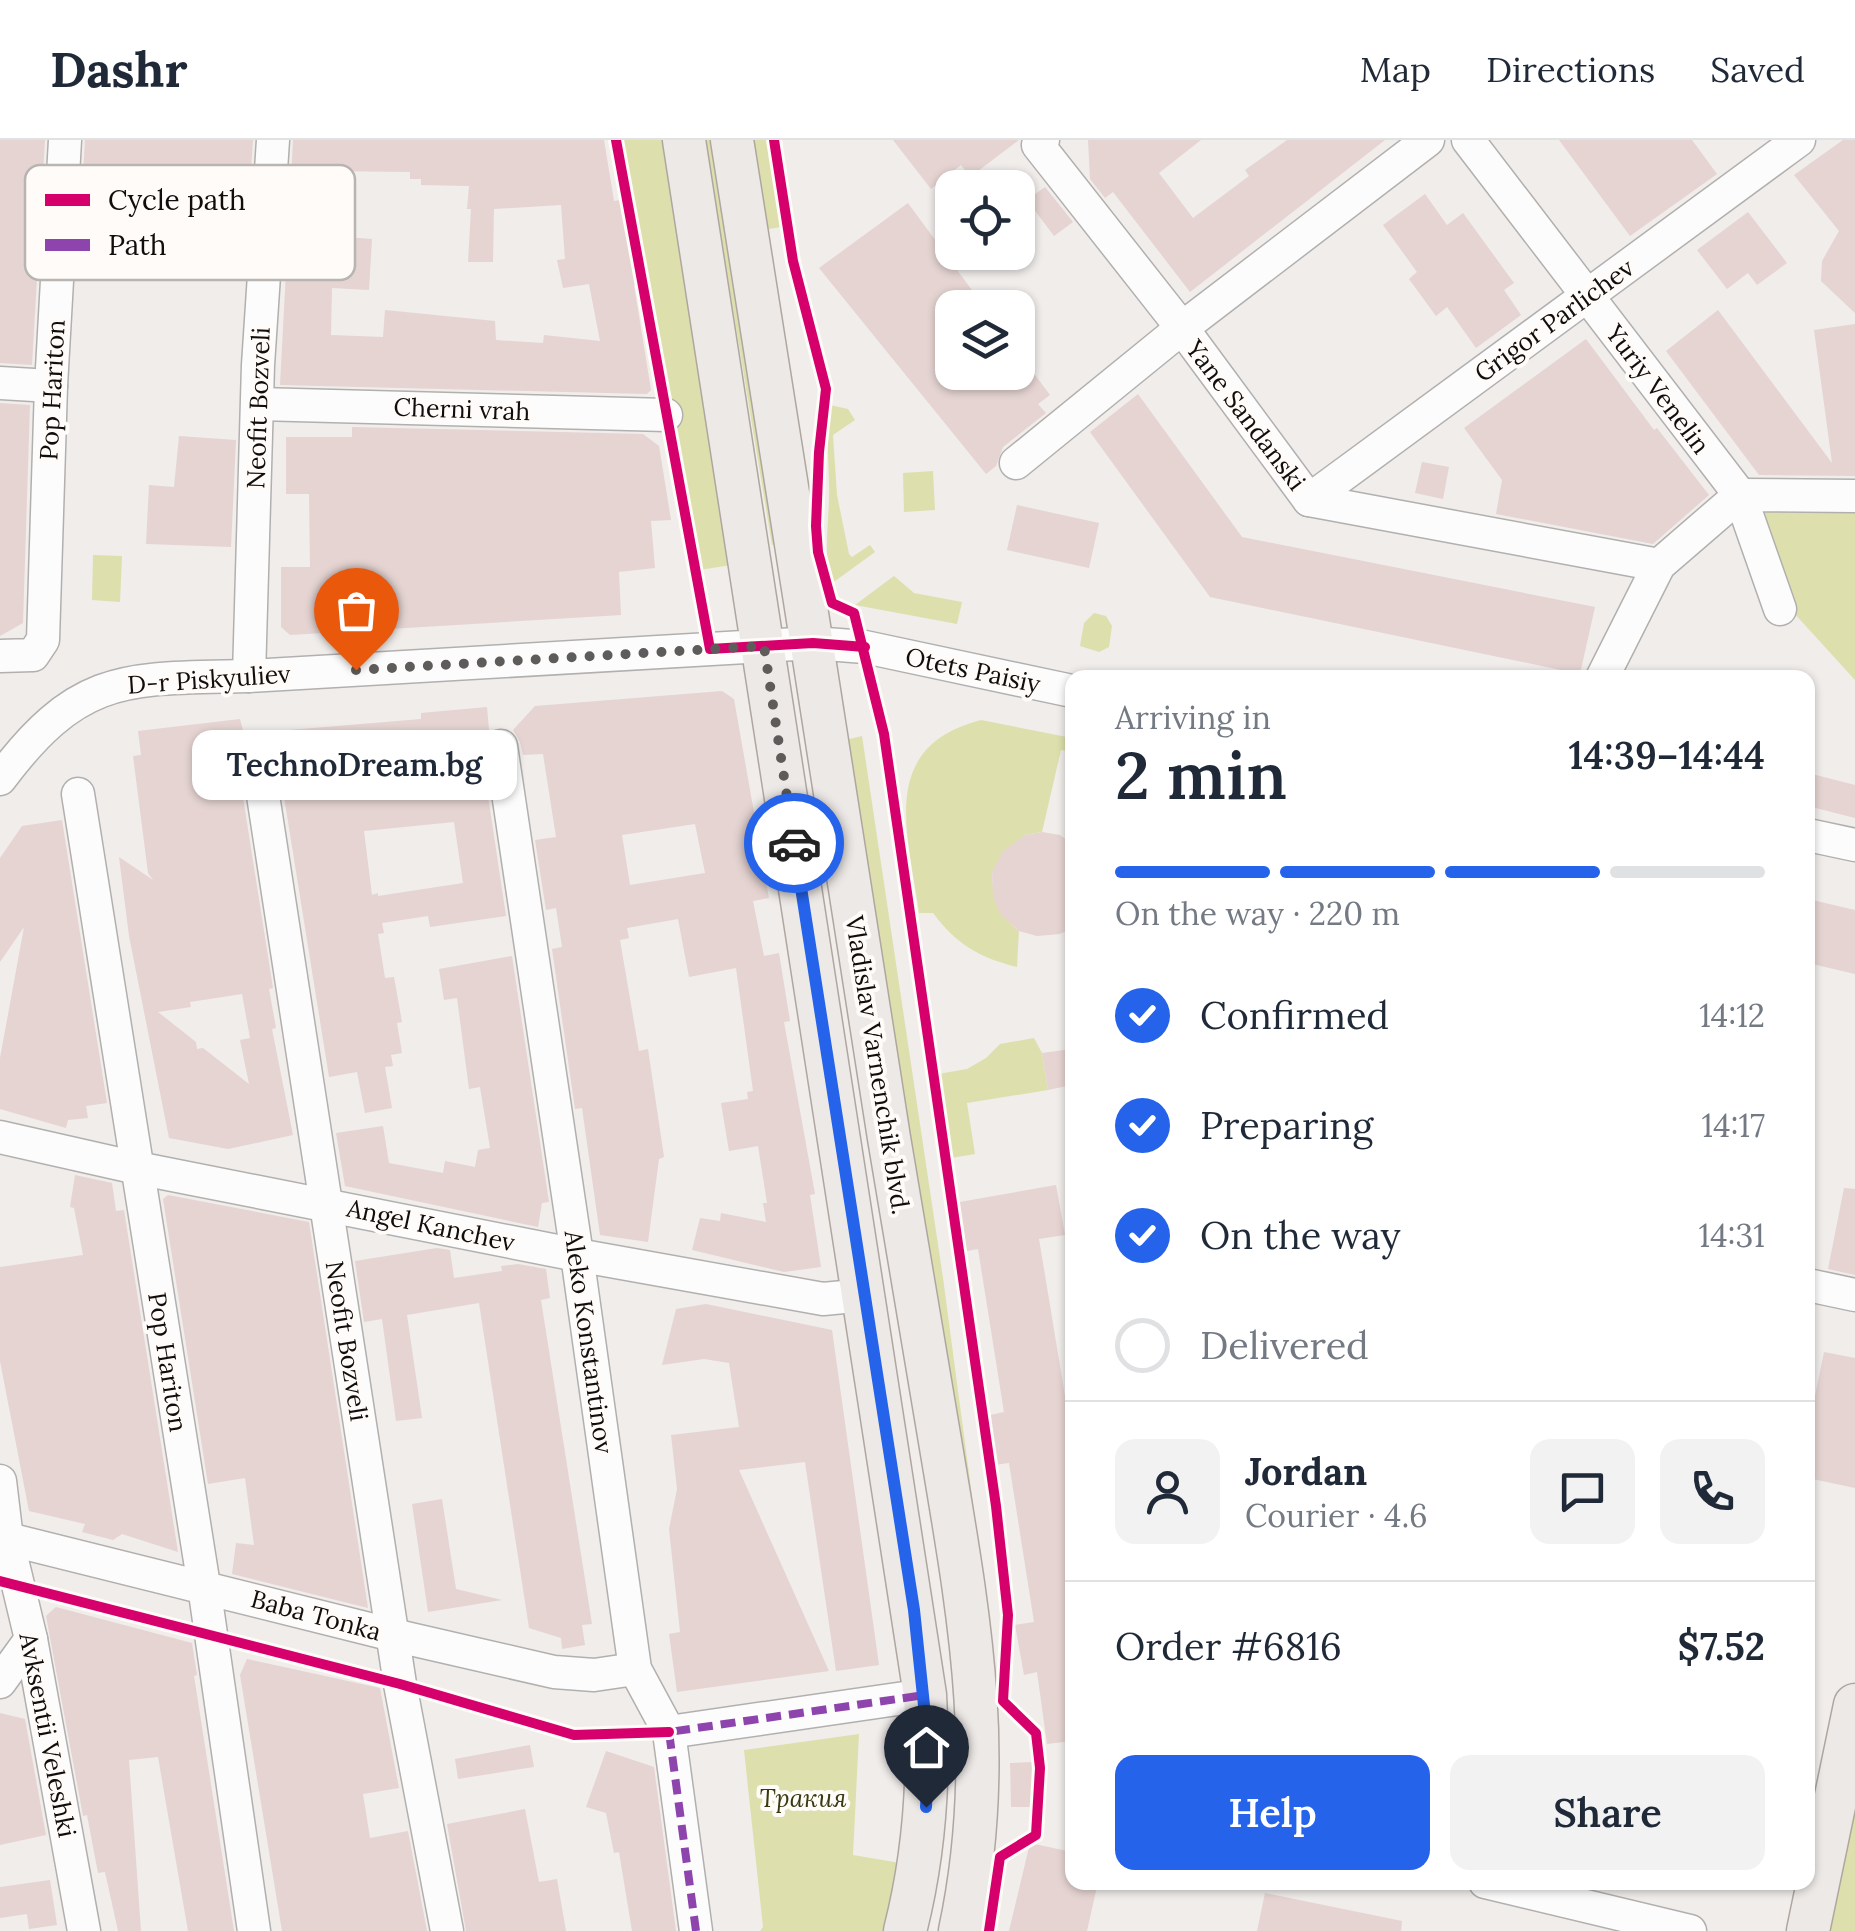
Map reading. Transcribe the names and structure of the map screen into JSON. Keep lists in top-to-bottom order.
{
  "streets": {
    "main road": ["Vladislav Varnenchik blvd."],
    "street": [
      "Grigor Parlichev",
      "Yuriy Venelin",
      "Pop Hariton",
      "Neofit Bozveli",
      "Cherni vrah",
      "Yane Sandanski",
      "Otets Paisiy",
      "D-r Piskyuliev",
      "Angel Kanchev",
      "Aleko Konstantinov",
      "Baba Tonka",
      "Avksentii Veleshki"
    ]
  },
  "crossings": [
    ["Grigor Parlichev", "Yuriy Venelin"],
    ["Grigor Parlichev", "Yane Sandanski"],
    ["Pop Hariton", "Angel Kanchev"],
    ["Pop Hariton", "Baba Tonka"],
    ["Neofit Bozveli", "Cherni vrah"],
    ["Neofit Bozveli", "D-r Piskyuliev"],
    ["Neofit Bozveli", "Angel Kanchev"],
    ["Neofit Bozveli", "Baba Tonka"],
    ["Otets Paisiy", "D-r Piskyuliev"],
    ["Otets Paisiy", "Vladislav Varnenchik blvd."],
    ["D-r Piskyuliev", "Vladislav Varnenchik blvd."],
    ["Vladislav Varnenchik blvd.", "Angel Kanchev"],
    ["Angel Kanchev", "Aleko Konstantinov"],
    ["Aleko Konstantinov", "Baba Tonka"],
    ["Baba Tonka", "Avksentii Veleshki"]
  ],
  "parks": ["Тракия"],
  "places": ["TechnoDream.bg"],
  "legend": ["Cycle path", "Path"],
  "page": {
    "header": "Dashr",
    "nav": ["Map", "Directions", "Saved"],
    "heading": ["2 min", "Arriving in", "14:39–14:44"],
    "panel": [
      "Jordan",
      "Courier · 4.6",
      "Order #6816",
      "$7.52"
    ],
    "bubble": "TechnoDream.bg",
    "bar": "On the way · 220 m",
    "list": [
      ["Confirmed", "14:12"],
      ["Preparing", "14:17"],
      ["On the way", "14:31"],
      "Delivered"
    ],
    "buttons": ["Help", "Share"]
  }
}
